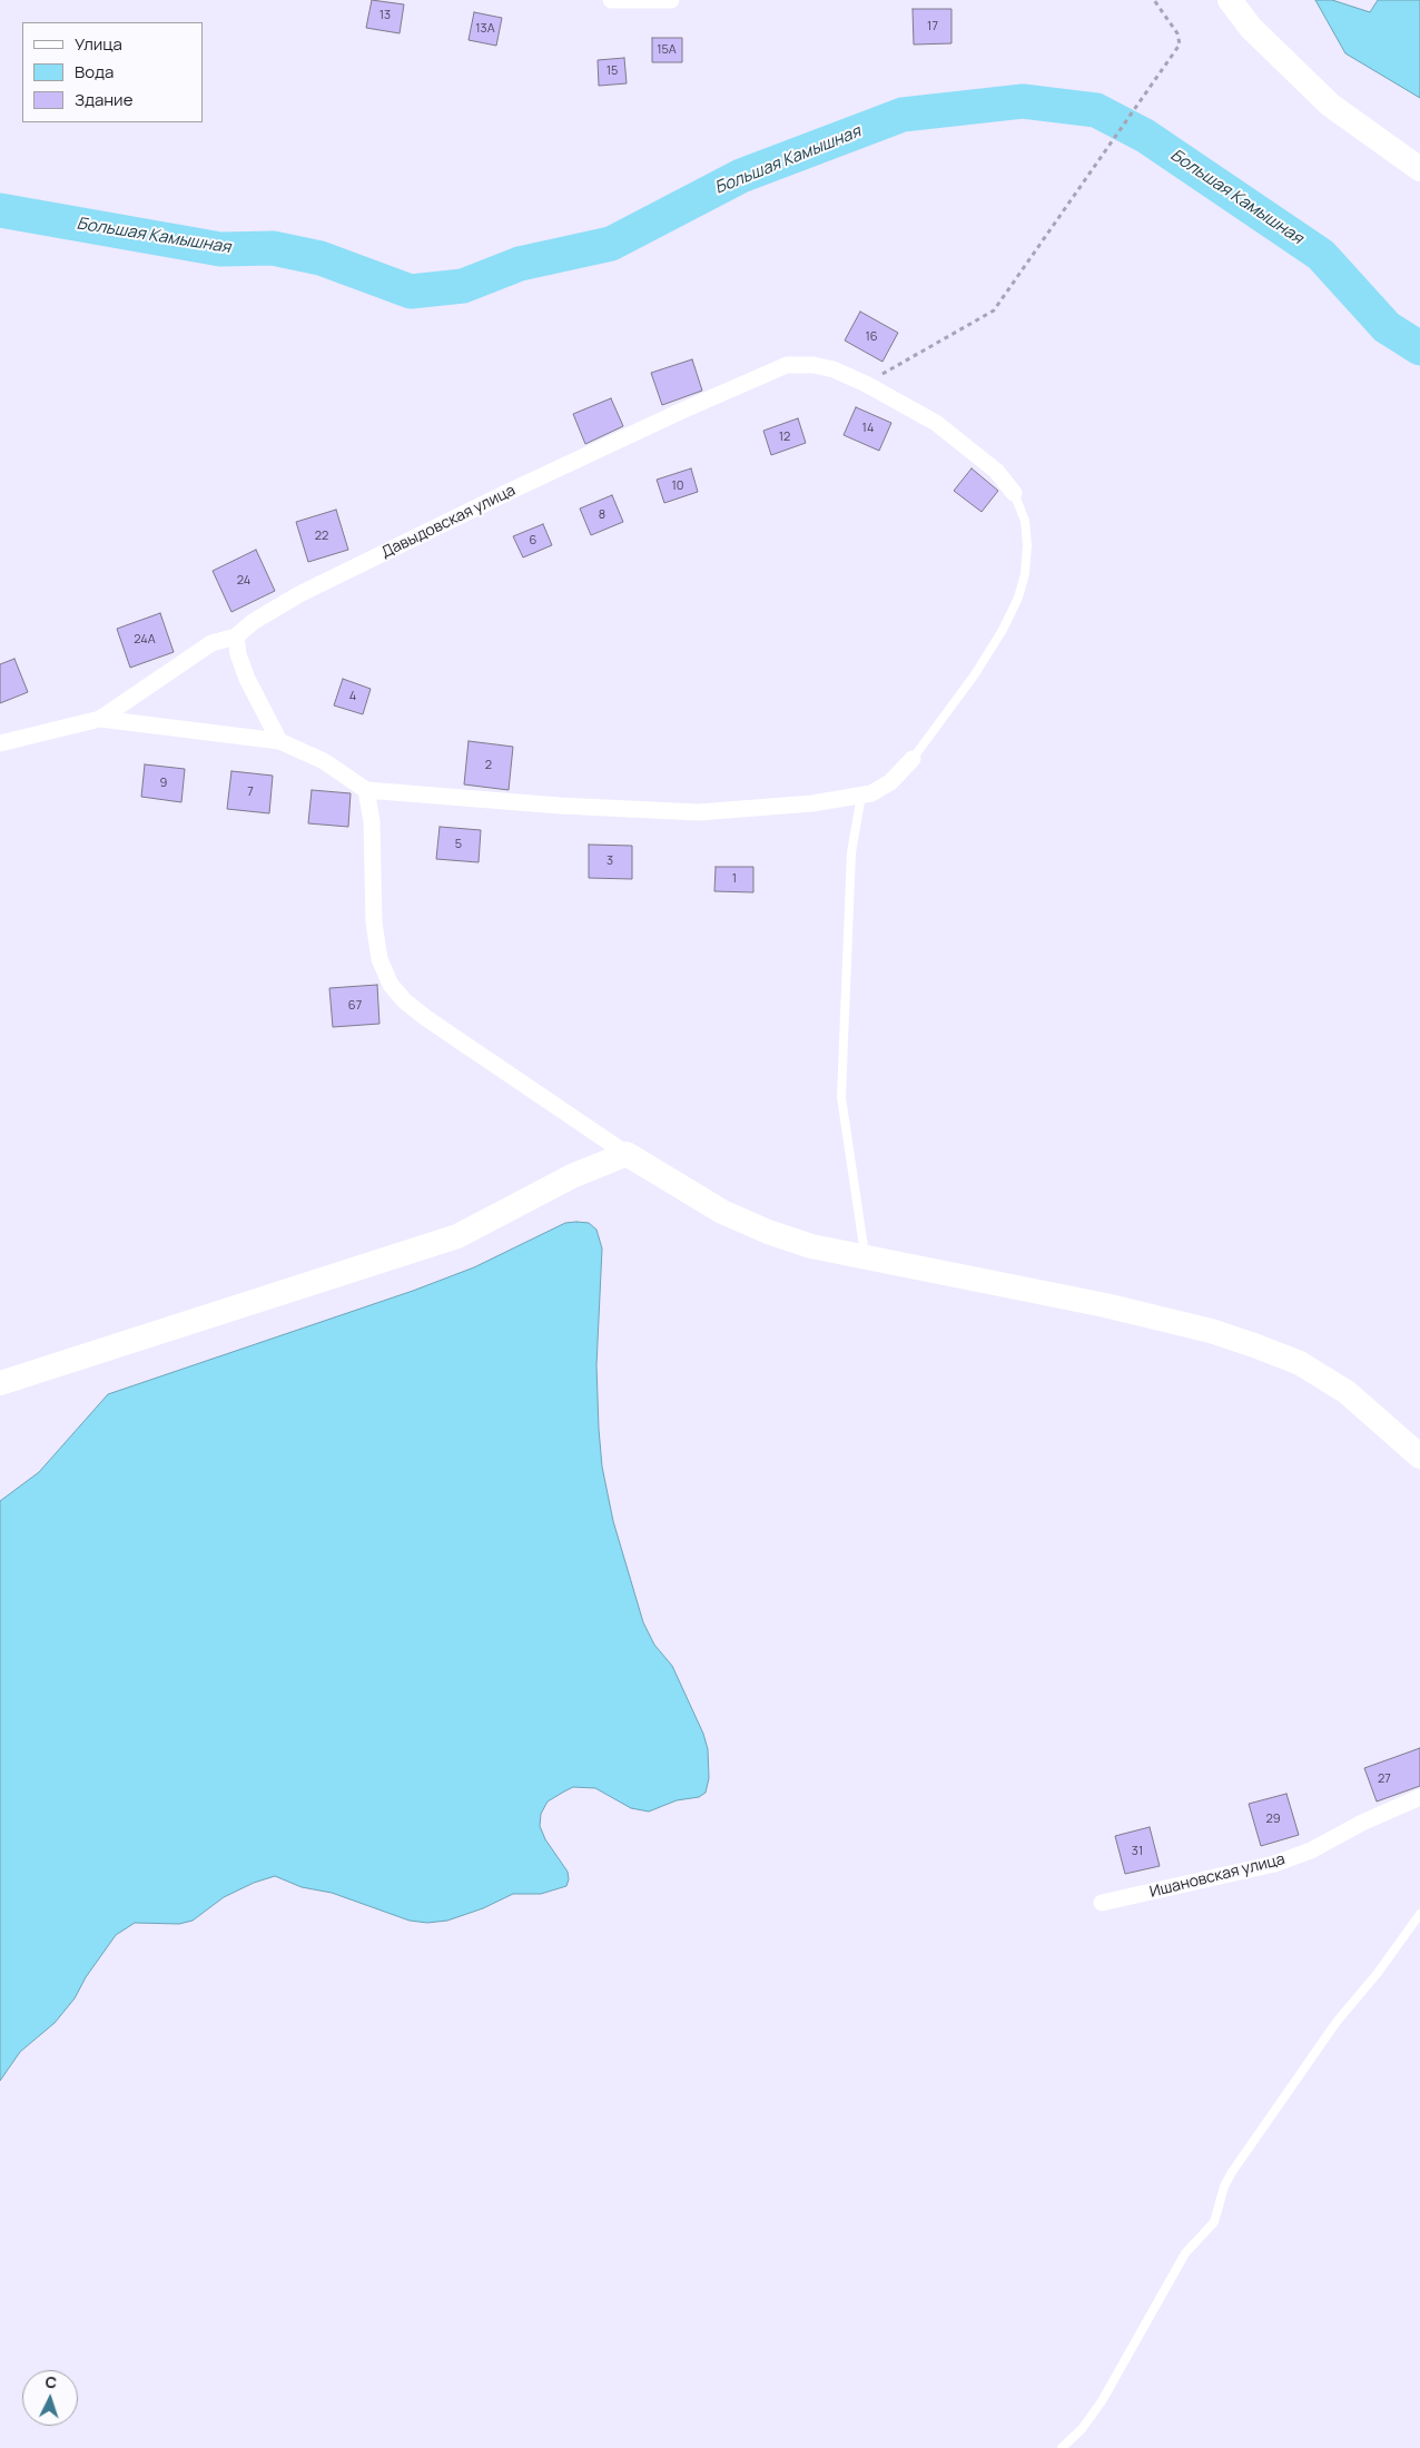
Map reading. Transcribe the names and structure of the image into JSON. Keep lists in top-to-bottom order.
{
  "streets": {
    "street": ["Давыдовская улица", "Ишановская улица"]
  },
  "water": ["Большая Камышная"],
  "house_numbers": [
    "13",
    "17",
    "13А",
    "15А",
    "15",
    "16",
    "14",
    "12",
    "10",
    "8",
    "22",
    "6",
    "24",
    "24А",
    "4",
    "2",
    "9",
    "7",
    "5",
    "3",
    "1",
    "67",
    "27",
    "29",
    "31"
  ],
  "legend": ["Улица", "Вода", "Здание"],
  "north": "top"
}
